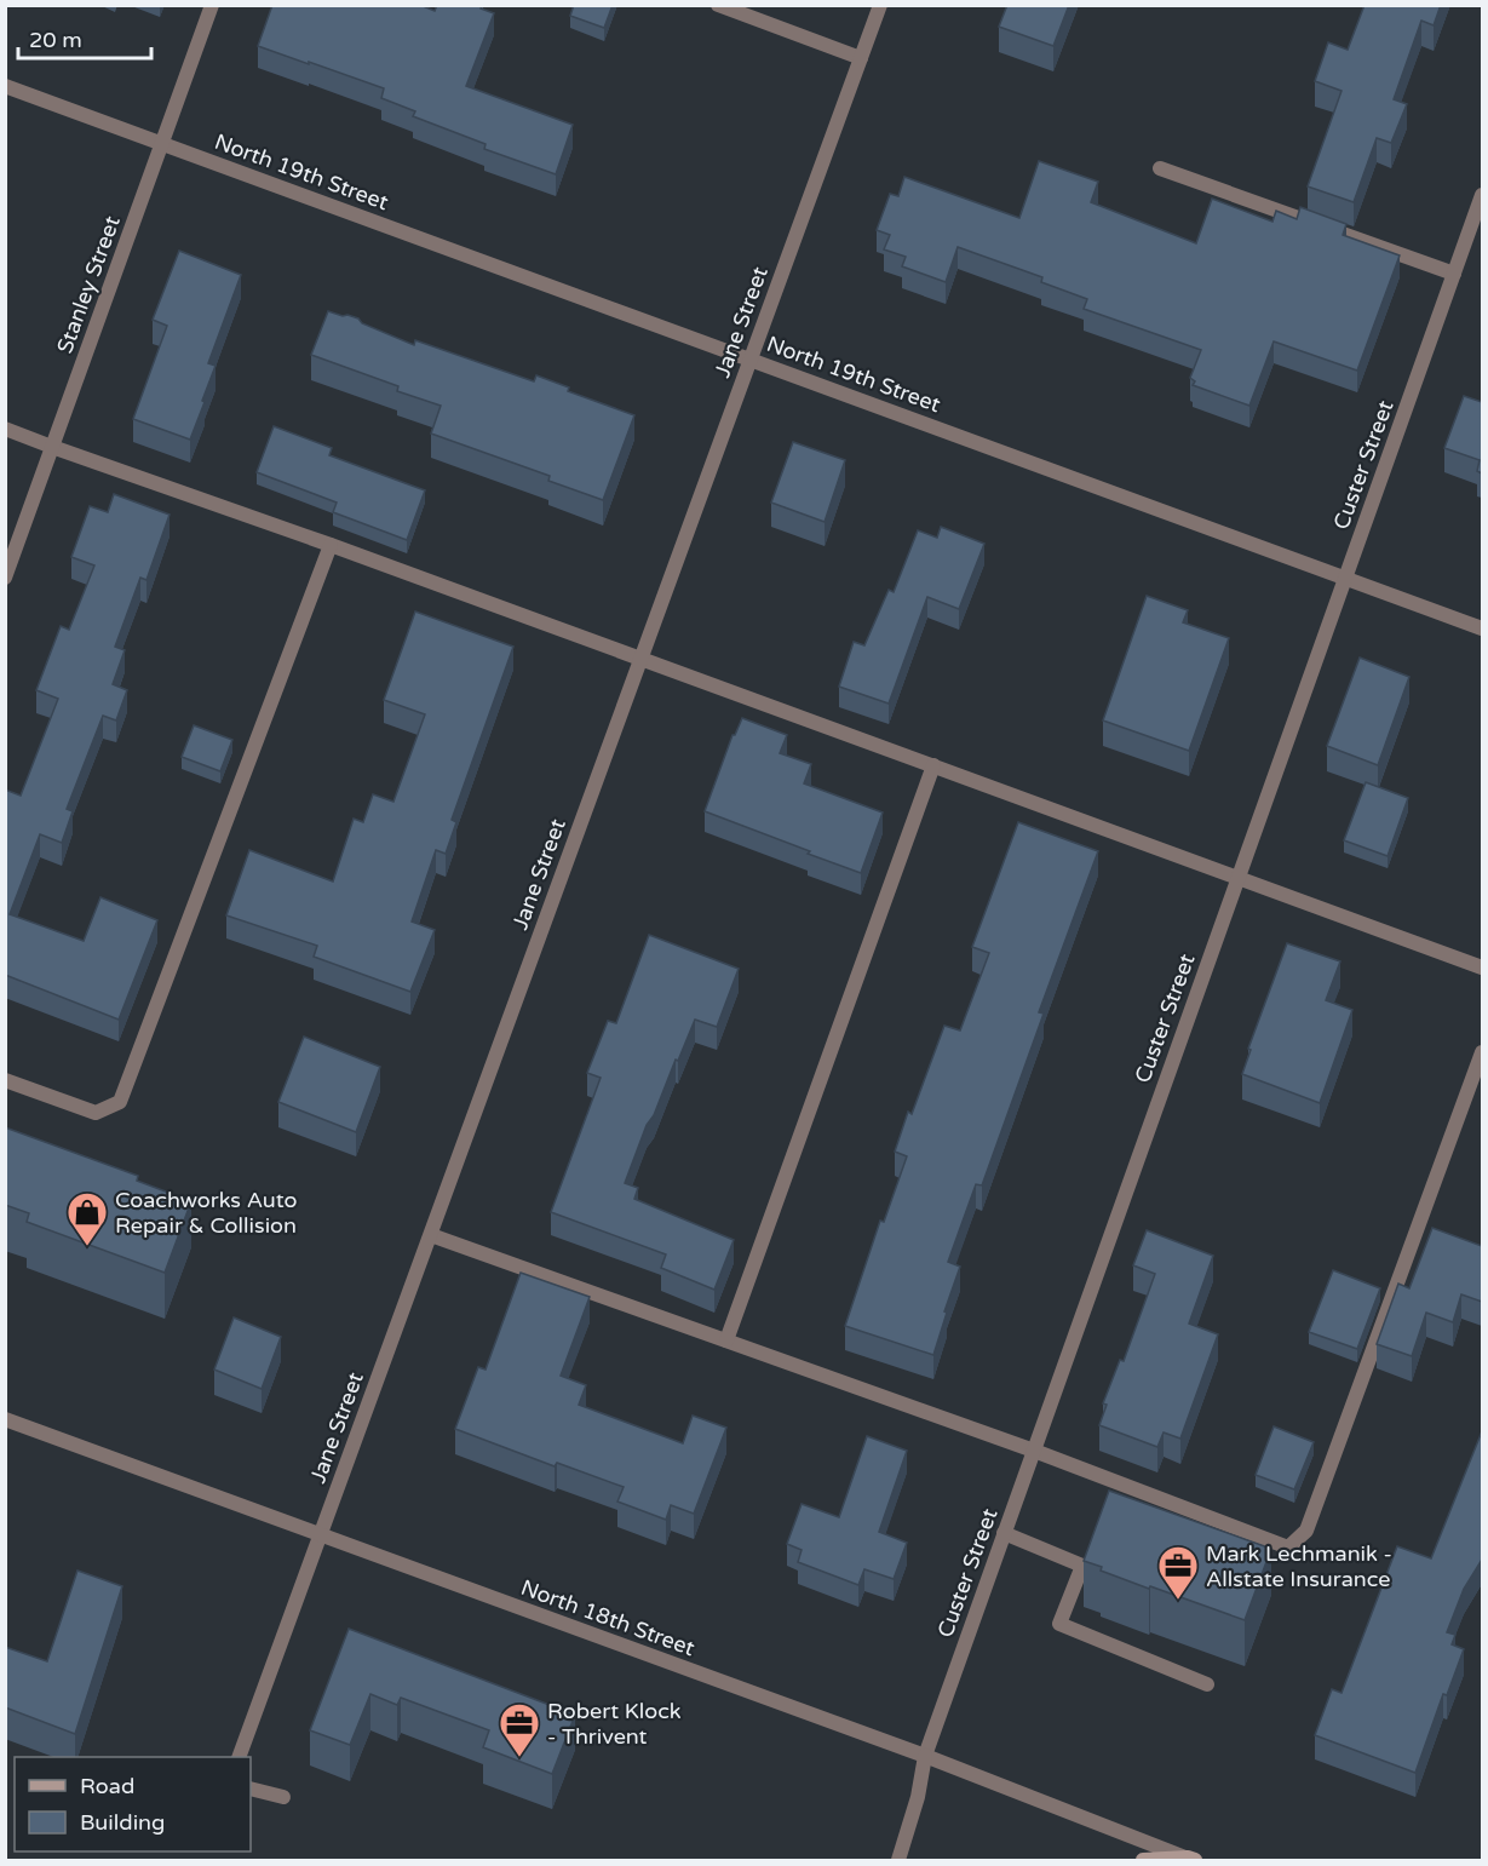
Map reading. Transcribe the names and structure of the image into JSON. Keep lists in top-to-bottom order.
{
  "streets": {
    "street": [
      "North 19th Street",
      "Stanley Street",
      "Jane Street",
      "Custer Street",
      "North 18th Street"
    ]
  },
  "crossings": [
    ["North 19th Street", "Stanley Street"],
    ["North 19th Street", "Jane Street"],
    ["North 19th Street", "Custer Street"],
    ["Jane Street", "North 18th Street"],
    ["Custer Street", "North 18th Street"]
  ],
  "places": {
    "shop": ["Coachworks Auto Repair & Collision"],
    "office": ["Mark Lechmanik - Allstate Insurance", "Robert Klock - Thrivent"]
  },
  "legend": ["Road", "Building"],
  "scale_bar": "20 m"
}
